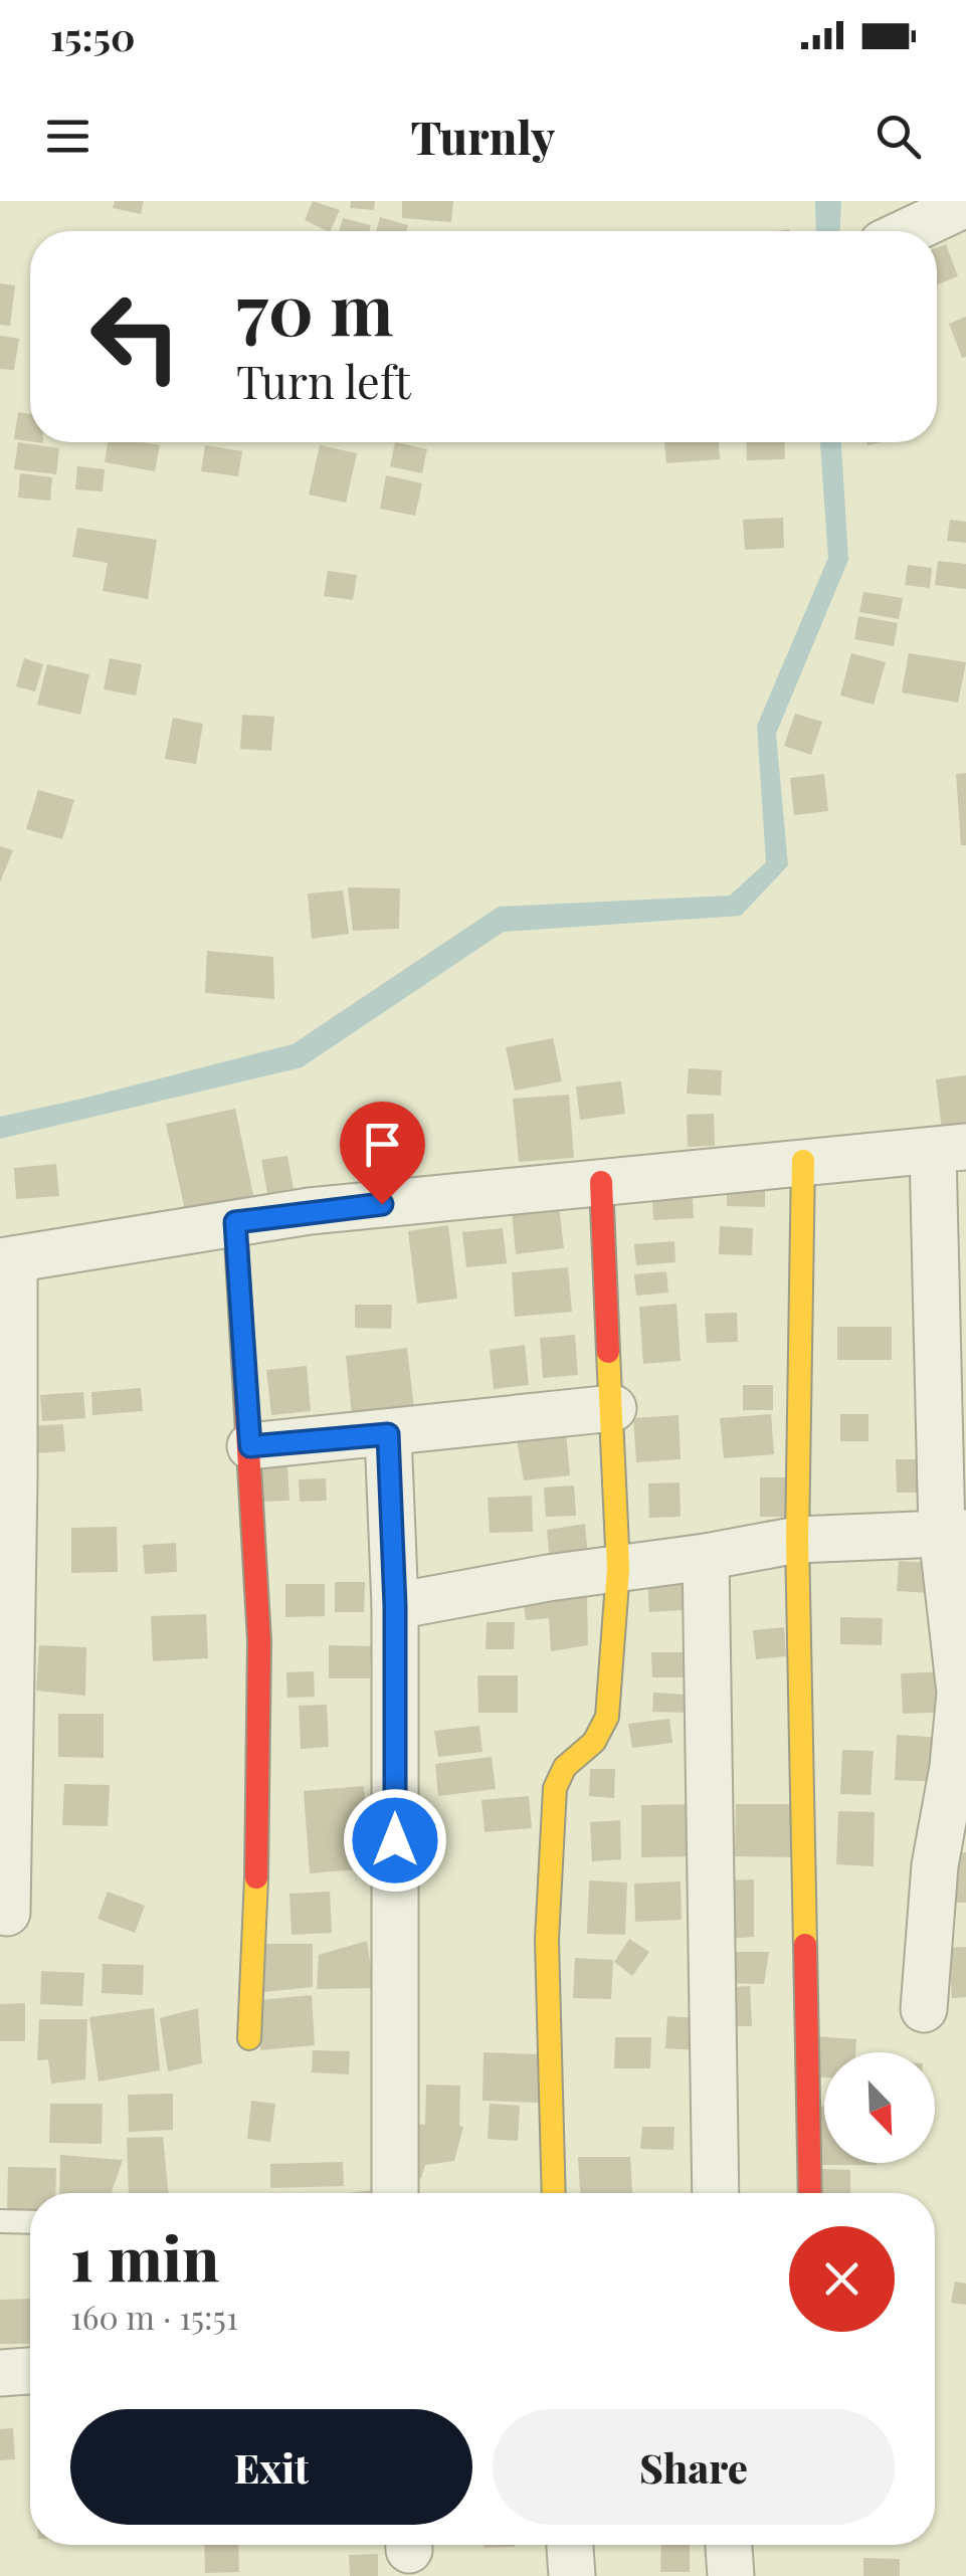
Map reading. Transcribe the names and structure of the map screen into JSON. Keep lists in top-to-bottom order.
{
  "north": "bottom right",
  "page": {
    "status": "15:50",
    "header": "Turnly",
    "turn": ["70 m", "Turn left"],
    "heading": ["1 min", "160 m · 15:51"],
    "buttons": ["Exit", "Share"]
  }
}
